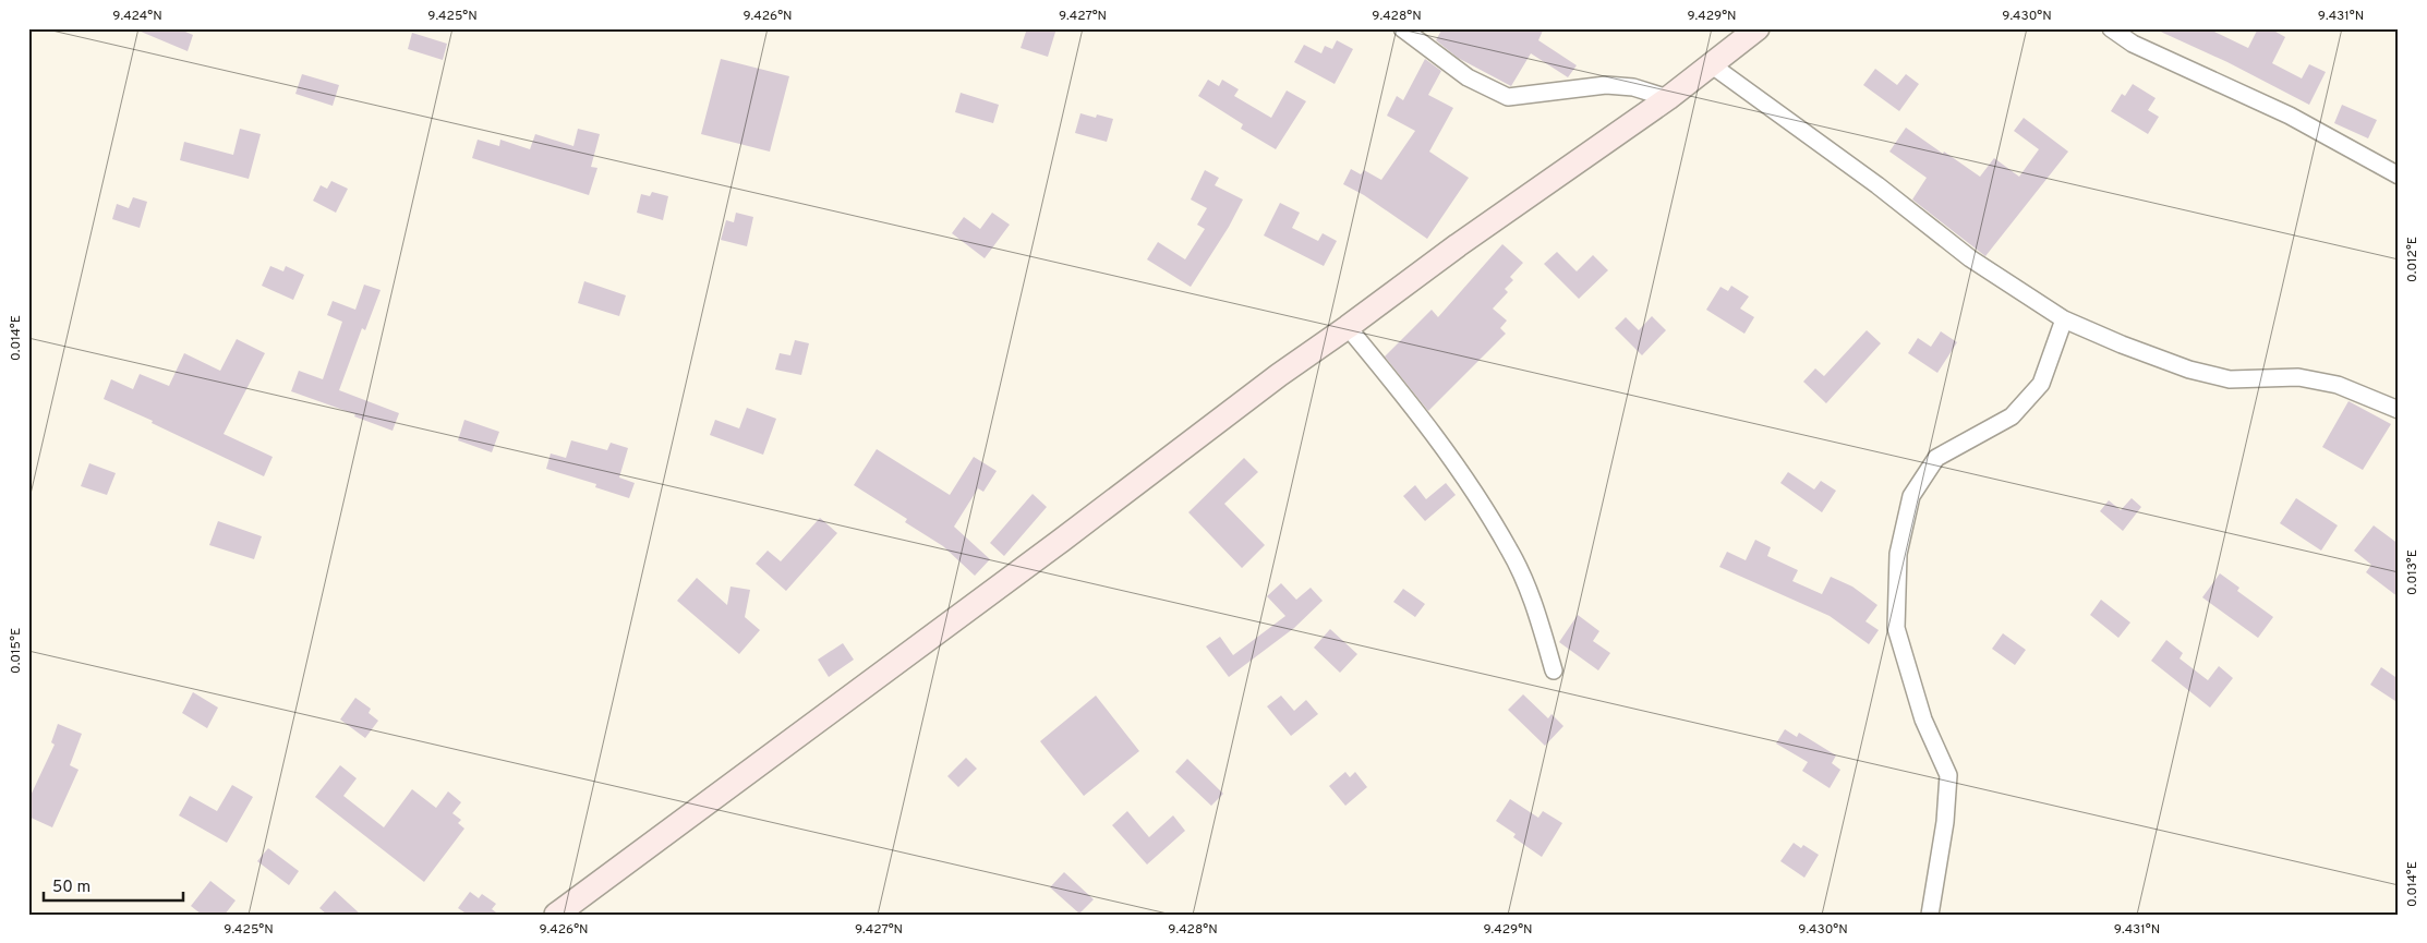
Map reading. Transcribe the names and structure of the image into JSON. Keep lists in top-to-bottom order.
{
  "scale_bar": "50 m",
  "coordinates": [
    "9.424°N",
    "9.425°N",
    "9.426°N",
    "9.427°N",
    "9.428°N",
    "9.429°N",
    "9.430°N",
    "9.431°N",
    "0.012°E",
    "0.014°E",
    "0.013°E",
    "0.015°E"
  ]
}
